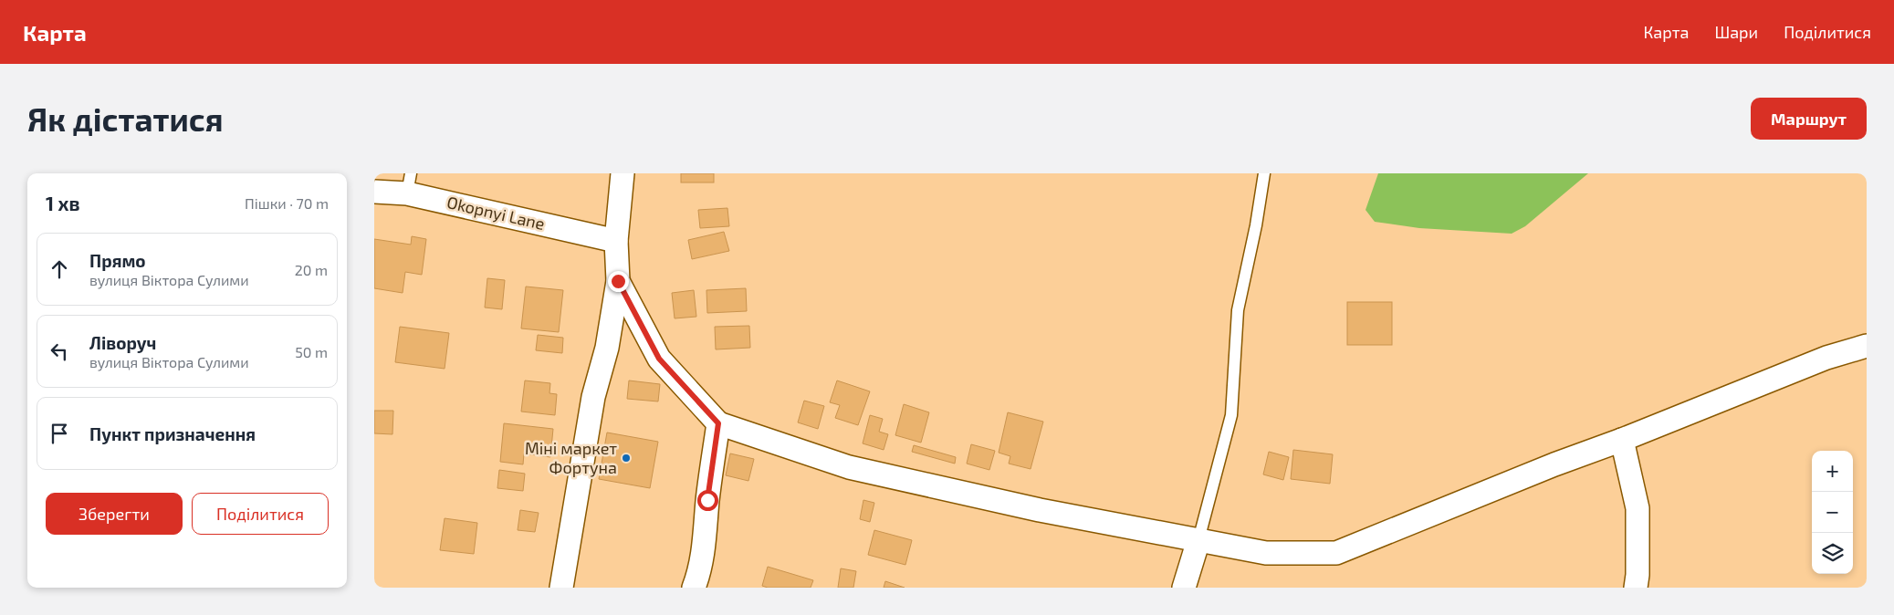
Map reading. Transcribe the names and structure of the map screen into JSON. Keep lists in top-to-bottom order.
{
  "streets": {
    "street": ["Okopnyi Lane"]
  },
  "places": ["Міні маркет Фортуна"],
  "page": {
    "header": "Карта",
    "nav": ["Карта", "Шари", "Поділитися"],
    "buttons": [
      "Маршрут",
      ["Зберегти", "Поділитися"]
    ],
    "title": "Як дістатися",
    "heading": ["1 хв", "Пішки · 70 m"],
    "list": [
      ["Прямо", "вулиця Віктора Сулими", "20 m"],
      ["Ліворуч", "вулиця Віктора Сулими", "50 m"],
      "Пункт призначення"
    ],
    "map_buttons": ["+", "−"]
  }
}
